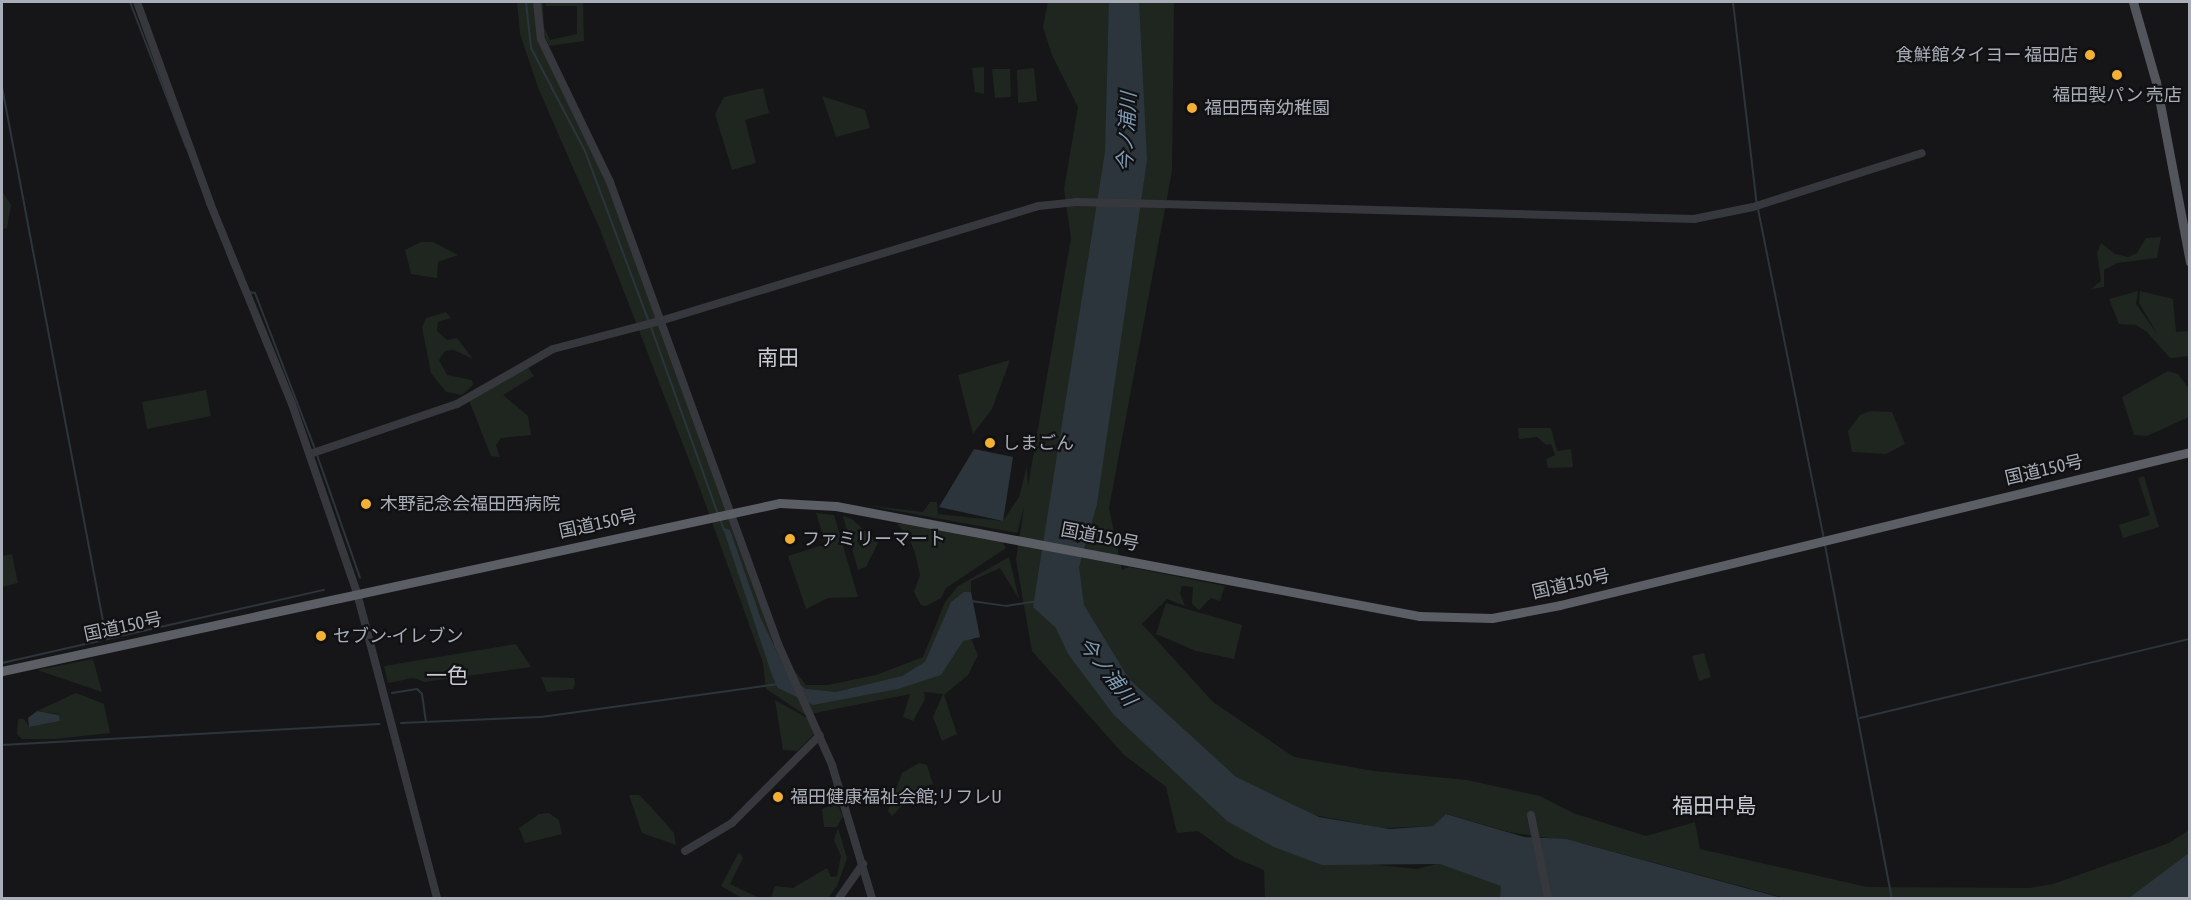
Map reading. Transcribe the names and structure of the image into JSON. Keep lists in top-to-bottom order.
{
  "streets": {
    "highway": ["国道150号"]
  },
  "districts": ["南田", "一色", "福田中島"],
  "water": ["今ノ浦川"],
  "places": [
    "食鮮館タイヨー 福田店",
    "福田製パン 売店",
    "福田西南幼稚園",
    "しまごん",
    "木野記念会福田西病院",
    "ファミリーマート",
    "セブン-イレブン",
    "福田健康福祉会館;リフレU"
  ]
}
